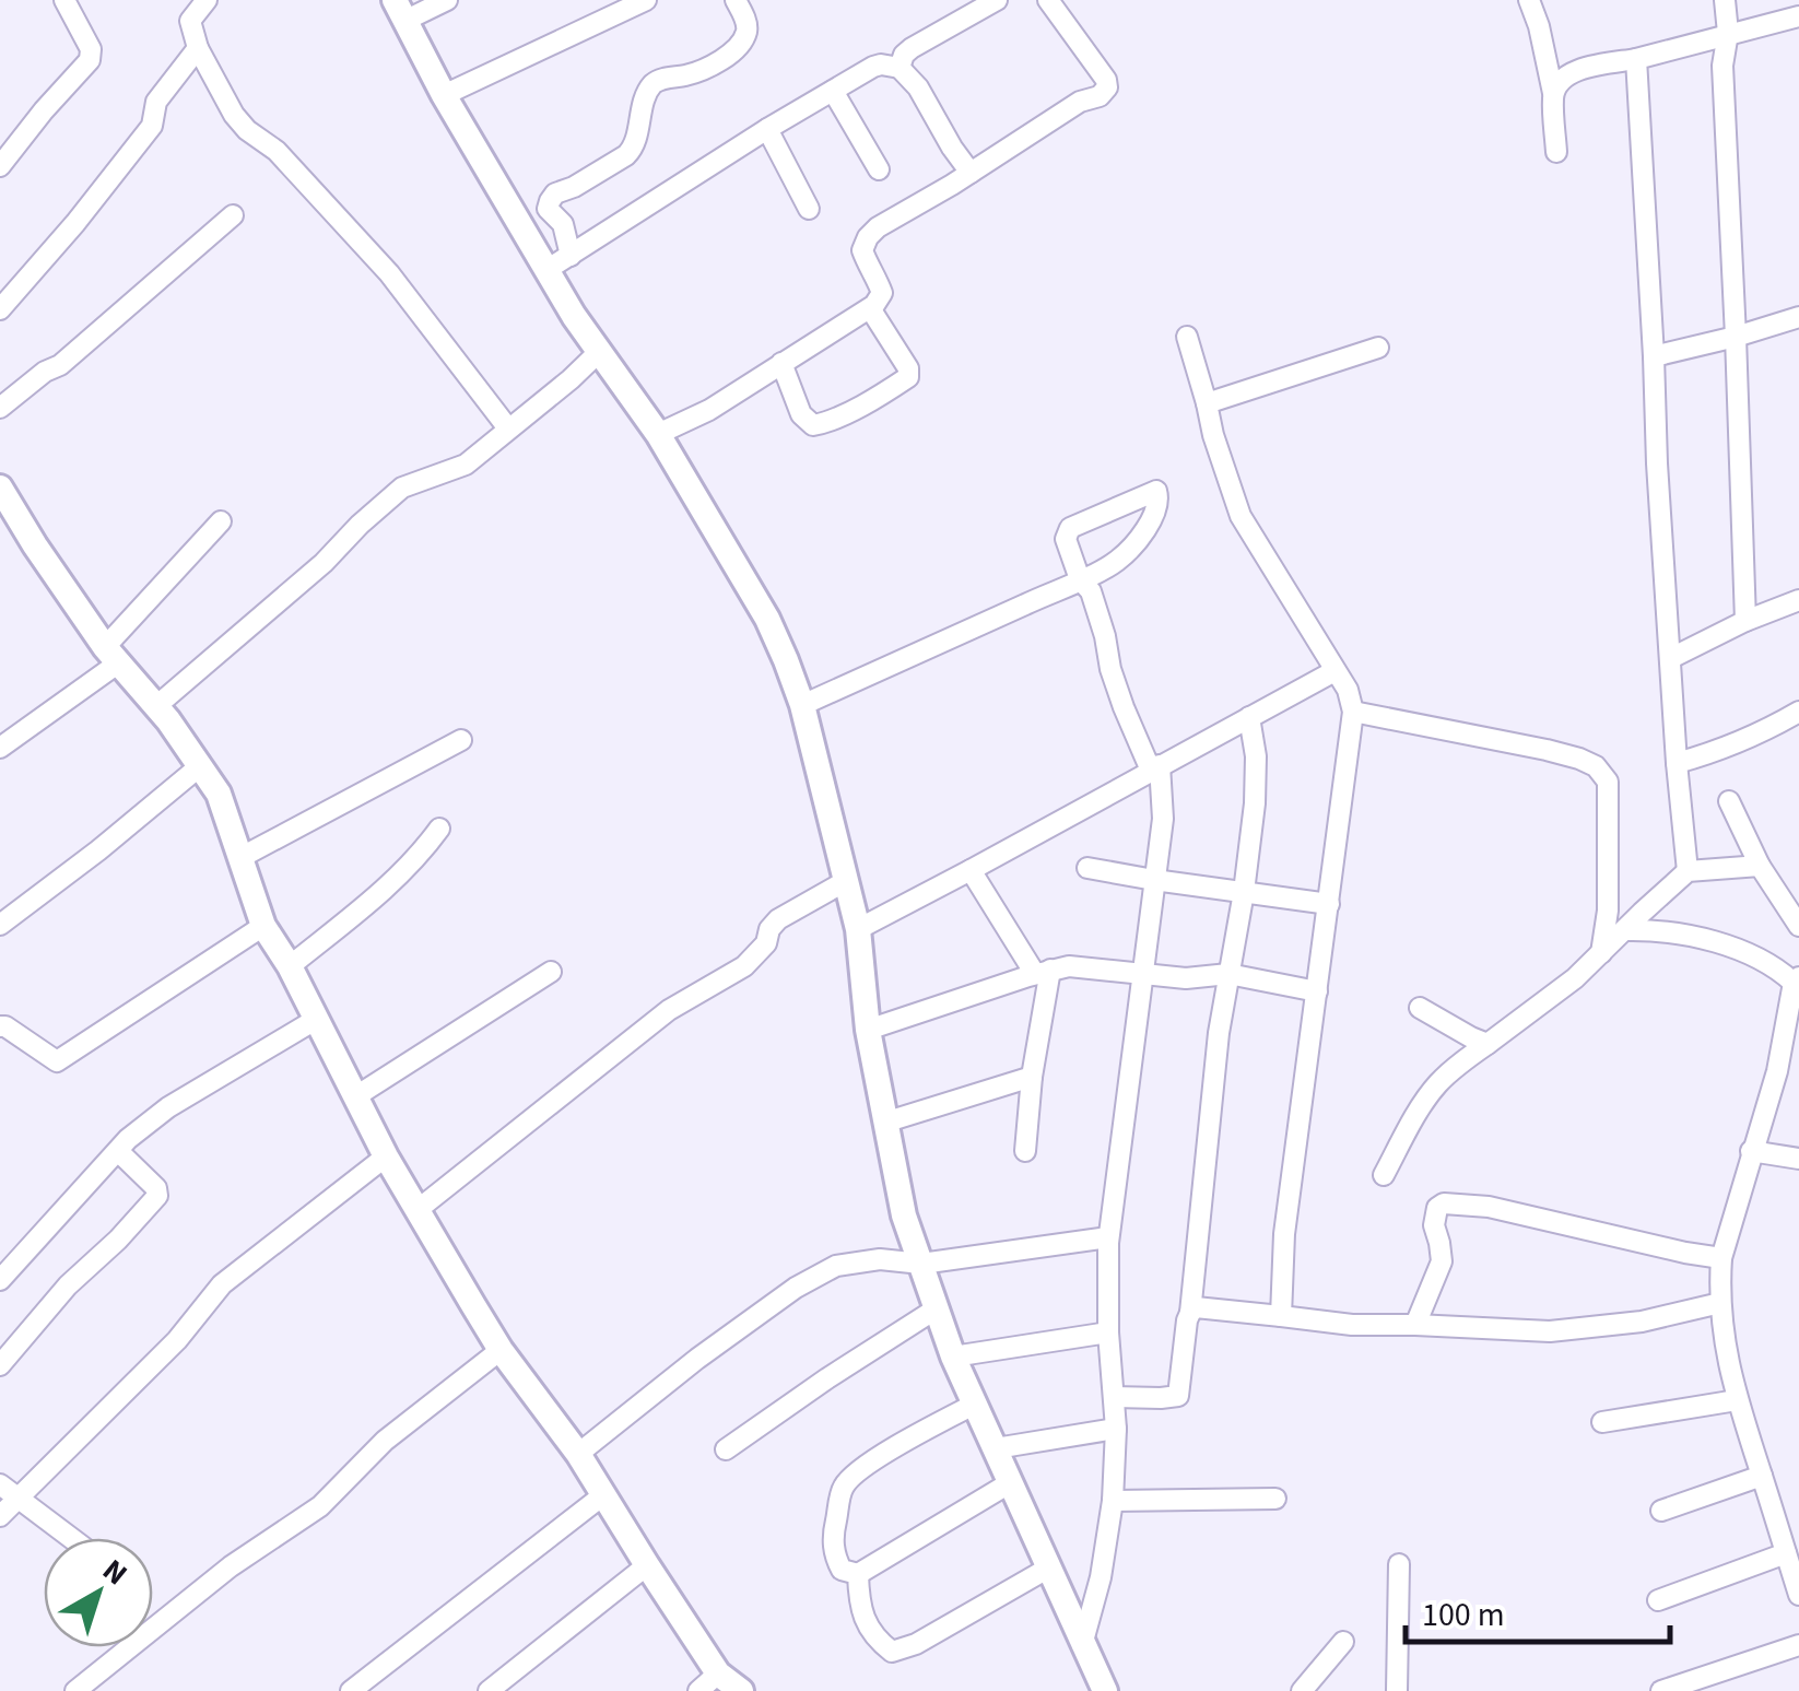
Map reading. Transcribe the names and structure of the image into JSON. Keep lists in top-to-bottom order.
{
  "scale_bar": "100 m",
  "north": "top right"
}
